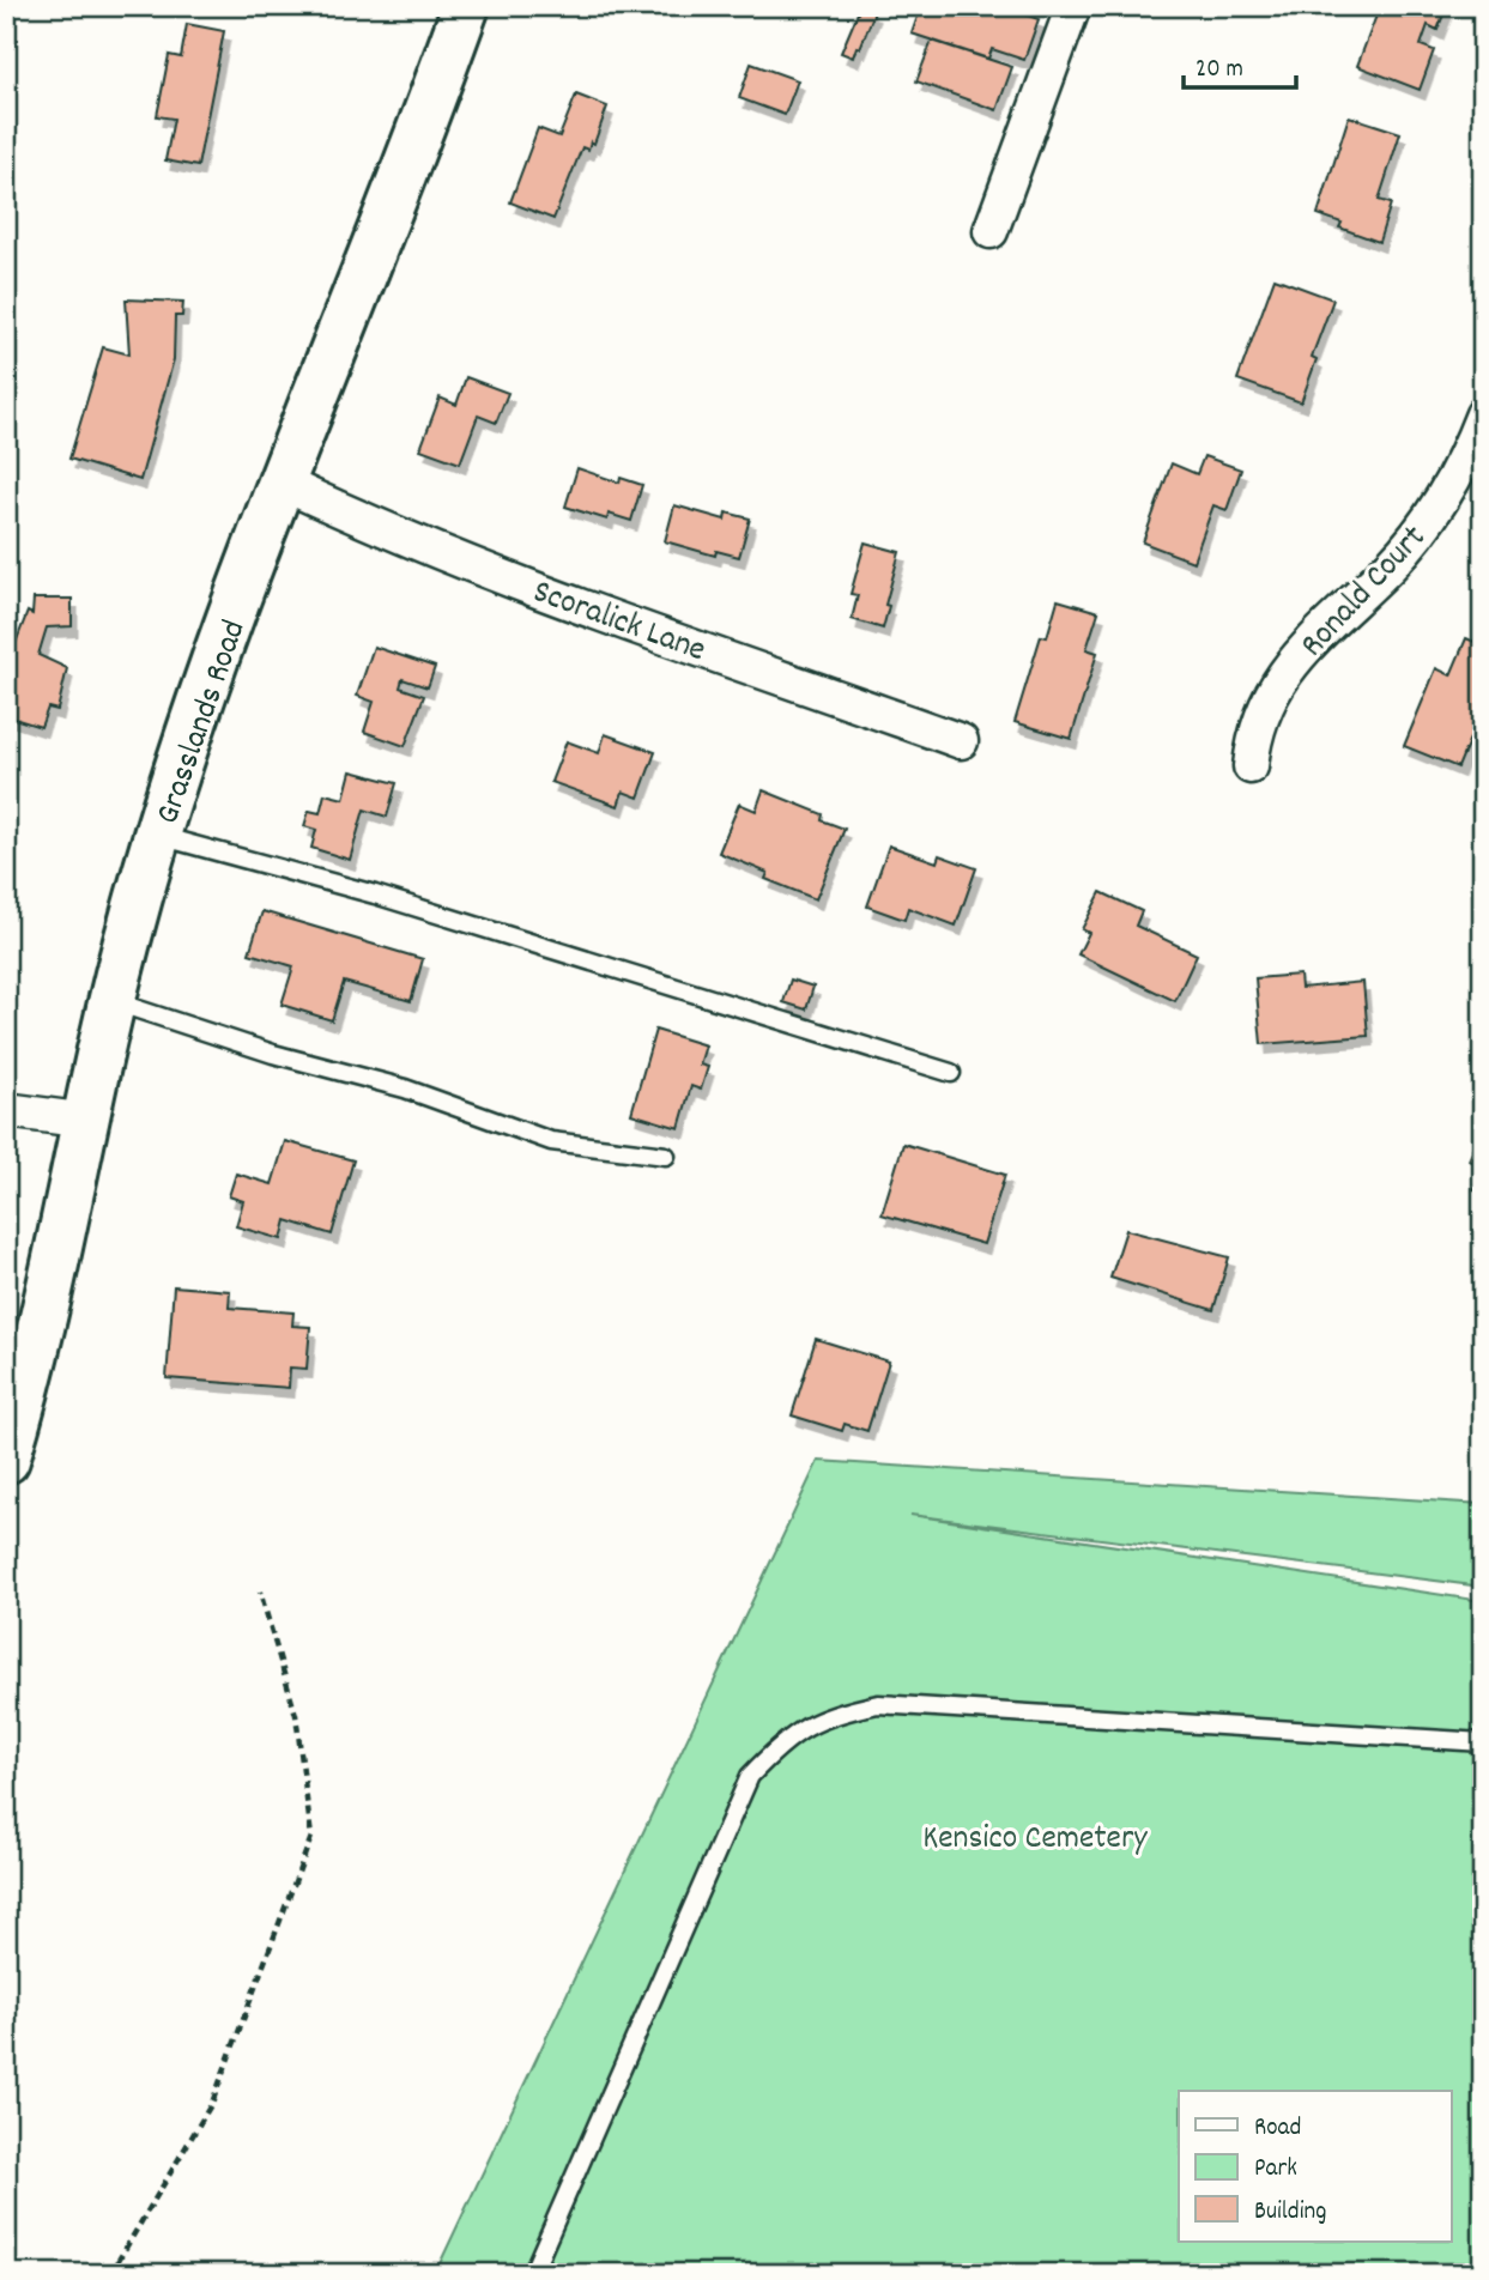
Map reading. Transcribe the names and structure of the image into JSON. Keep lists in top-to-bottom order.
{
  "streets": {
    "main road": ["Grasslands Road"],
    "street": ["Ronald Court", "Scoralick Lane"]
  },
  "crossings": [
    ["Scoralick Lane", "Grasslands Road"]
  ],
  "parks": ["Kensico Cemetery"],
  "legend": ["Road", "Park", "Building"],
  "scale_bar": "20 m"
}
